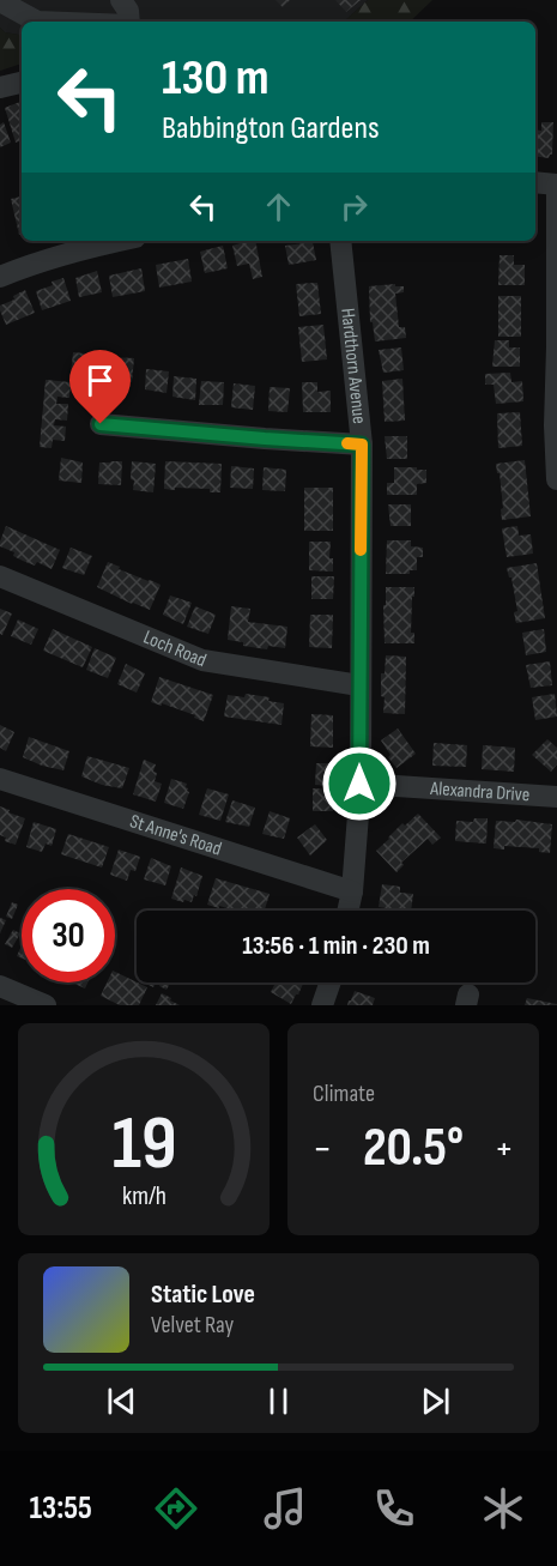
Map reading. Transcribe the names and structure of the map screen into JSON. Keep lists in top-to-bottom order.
{
  "streets": {
    "street": [
      "Hardthorn Avenue",
      "Loch Road",
      "Alexandra Drive",
      "St Anne's Road"
    ]
  },
  "crossings": [
    ["Hardthorn Avenue", "Loch Road"],
    ["Hardthorn Avenue", "Alexandra Drive"],
    ["Hardthorn Avenue", "St Anne's Road"]
  ],
  "page": {
    "turn": ["130 m", "Babbington Gardens"],
    "limit": "30",
    "trip": "13:56 · 1 min · 230 m",
    "tile": "Climate",
    "heat": ["−", "20.5°", "+"],
    "song": ["Static Love", "Velvet Ray"],
    "tabs": "13:55",
    "gauge": ["19", "km/h"]
  }
}
